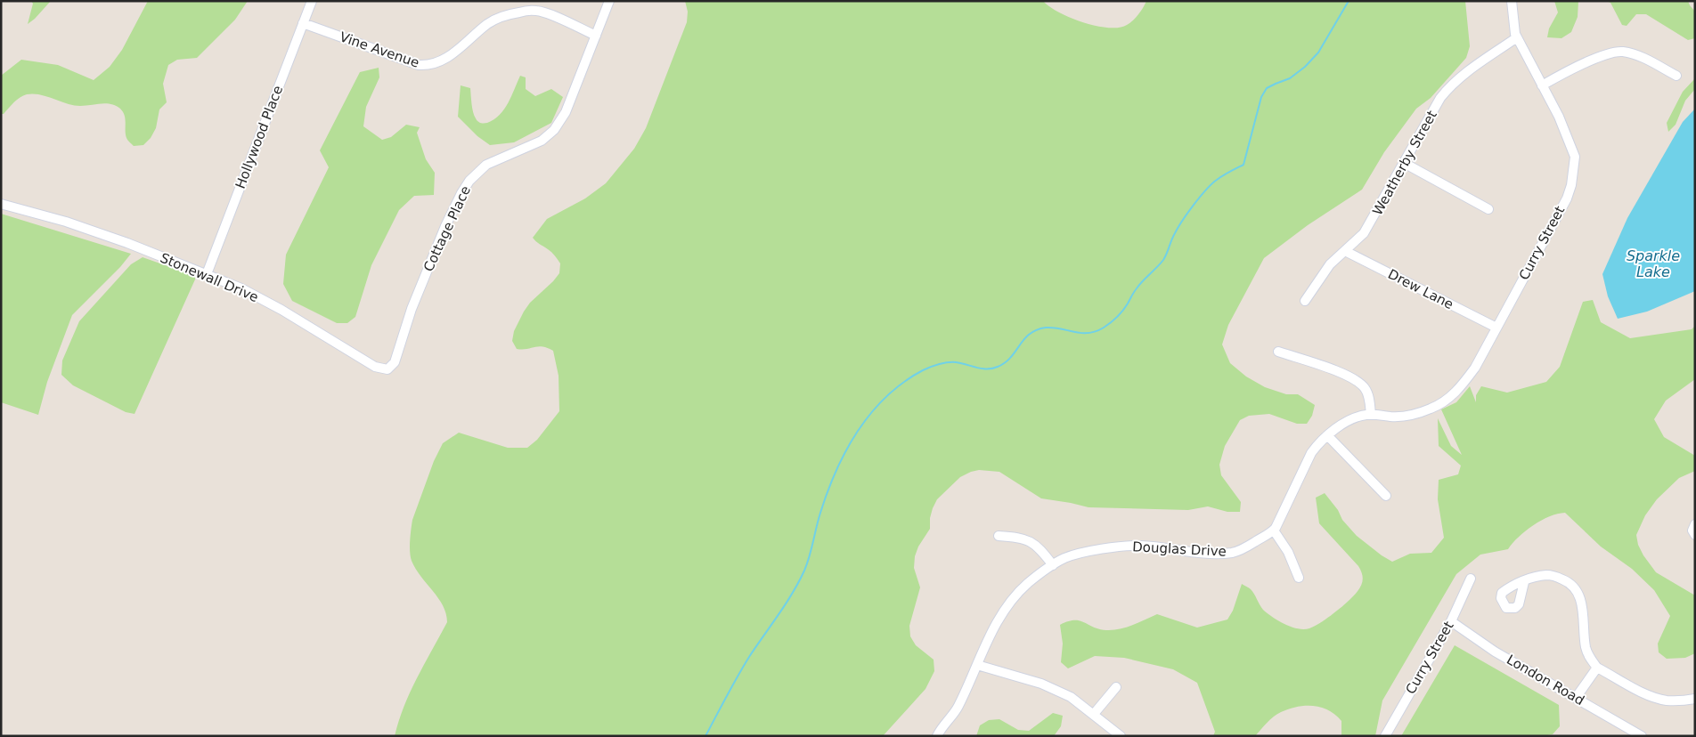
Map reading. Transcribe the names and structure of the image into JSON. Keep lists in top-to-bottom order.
{
  "streets": {
    "street": [
      "Vine Avenue",
      "Hollywood Place",
      "Weatherby Street",
      "Cottage Place",
      "Curry Street",
      "Stonewall Drive",
      "Drew Lane",
      "Douglas Drive",
      "London Road"
    ]
  },
  "crossings": [
    ["Vine Avenue", "Hollywood Place"],
    ["Vine Avenue", "Cottage Place"],
    ["Hollywood Place", "Stonewall Drive"],
    ["Weatherby Street", "Curry Street"],
    ["Weatherby Street", "Drew Lane"],
    ["Cottage Place", "Stonewall Drive"],
    ["Curry Street", "Drew Lane"],
    ["Curry Street", "London Road"]
  ],
  "water": ["Sparkle Lake"]
}
